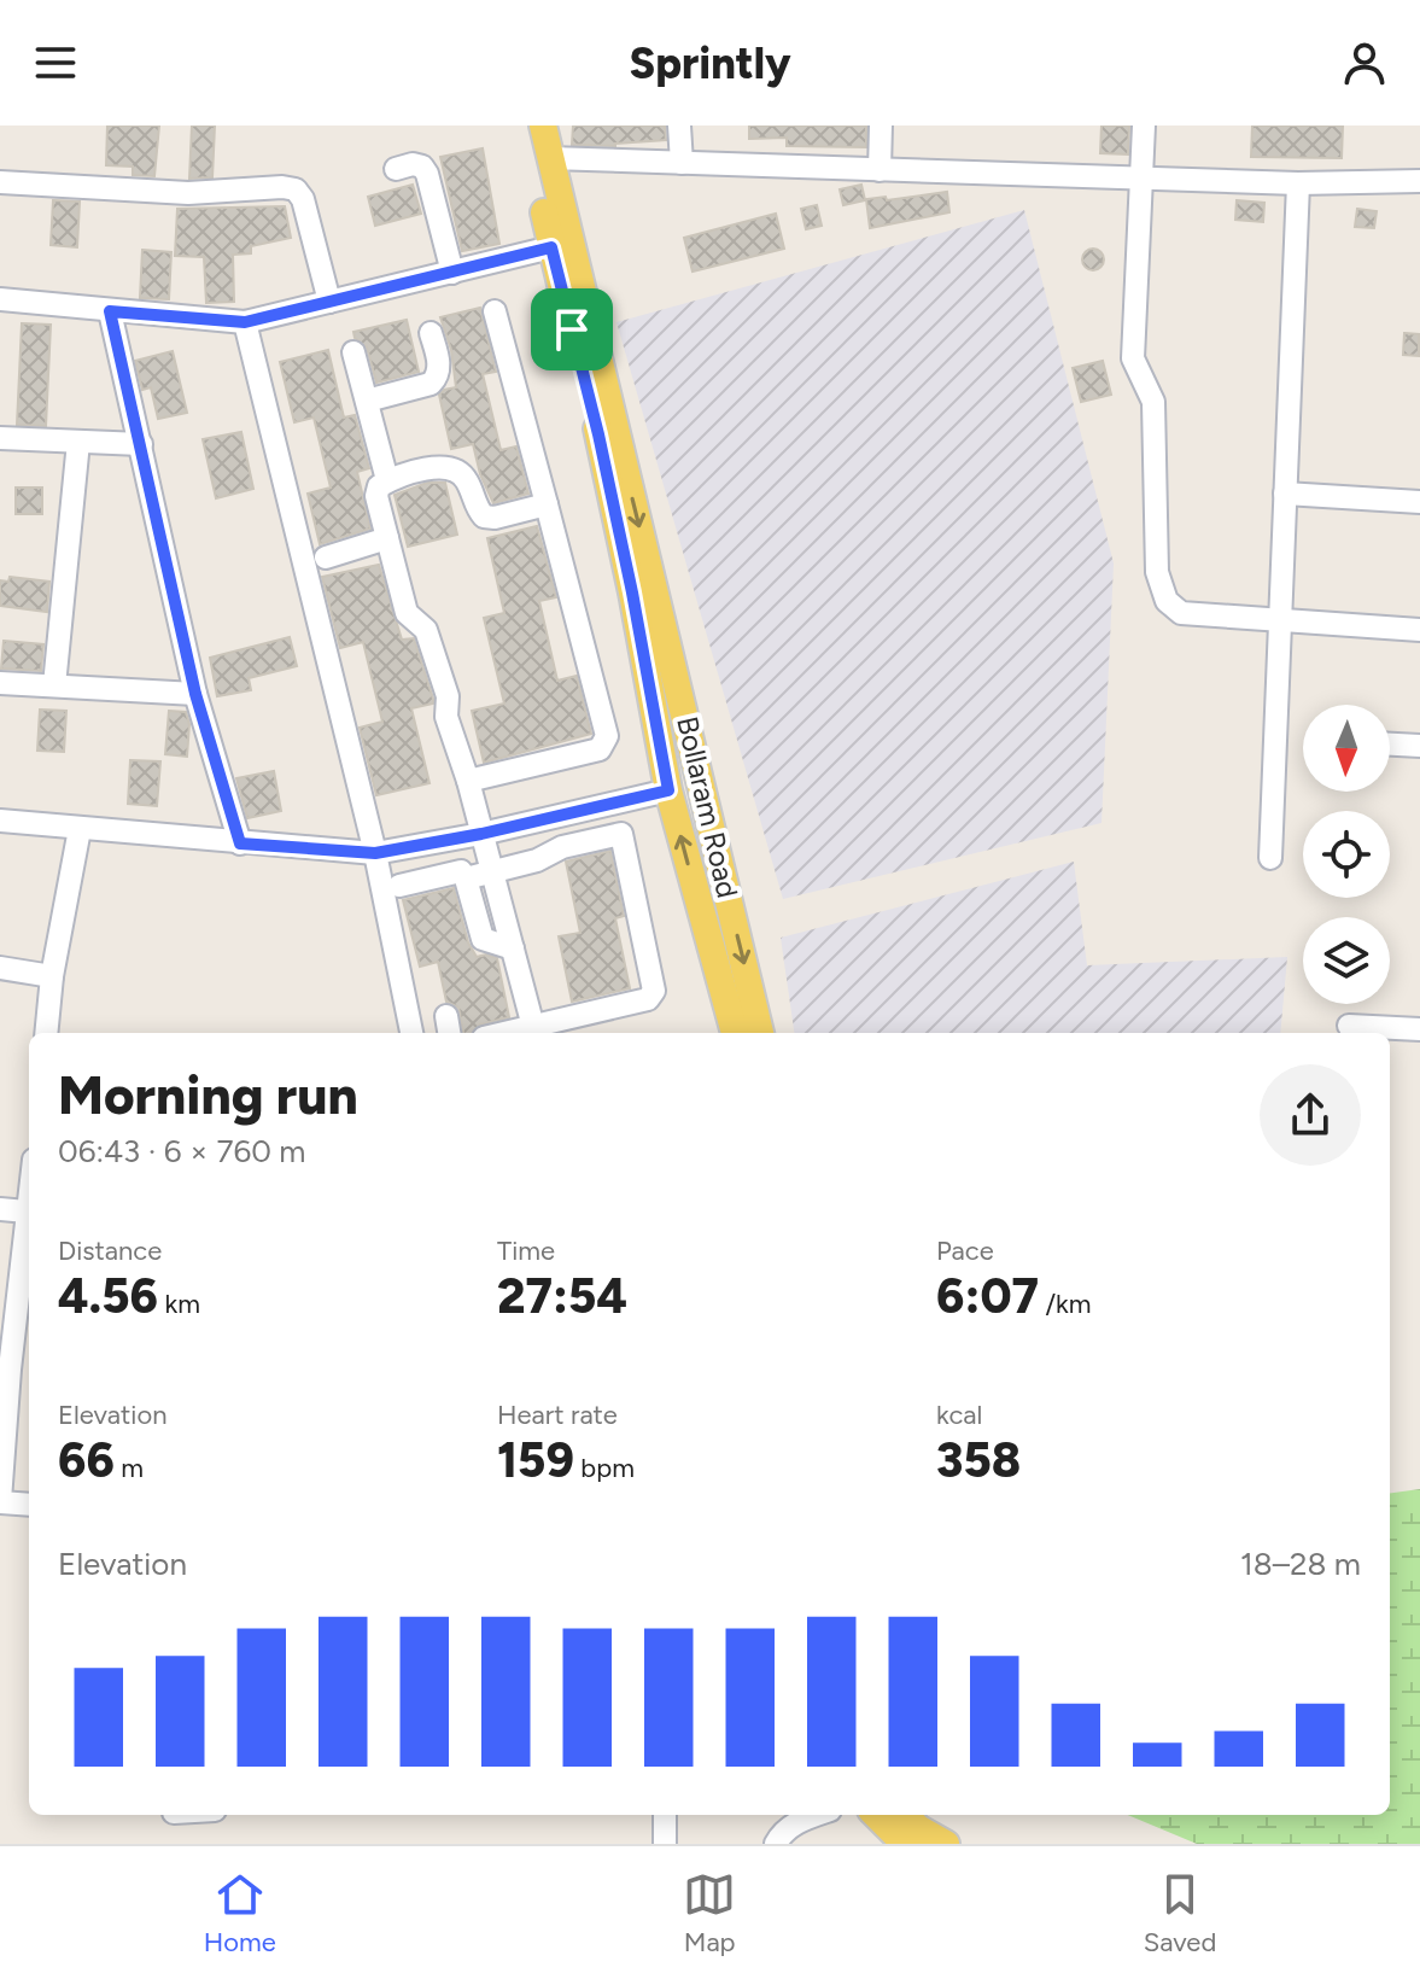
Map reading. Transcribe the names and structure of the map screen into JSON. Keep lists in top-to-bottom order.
{
  "streets": {
    "main road": ["Bollaram Road"]
  },
  "north": "bottom",
  "page": {
    "header": "Sprintly",
    "heading": ["Morning run", "06:43 · 6 × 760 m"],
    "stats": [
      ["Distance", "4.56 km"],
      ["Time", "27:54"],
      ["Pace", "6:07 /km"],
      ["Elevation", "66 m"],
      ["Heart rate", "159 bpm"],
      ["kcal", "358"]
    ],
    "chart": ["Elevation", "18–28 m"],
    "tabs": ["Home", "Map", "Saved"]
  }
}
